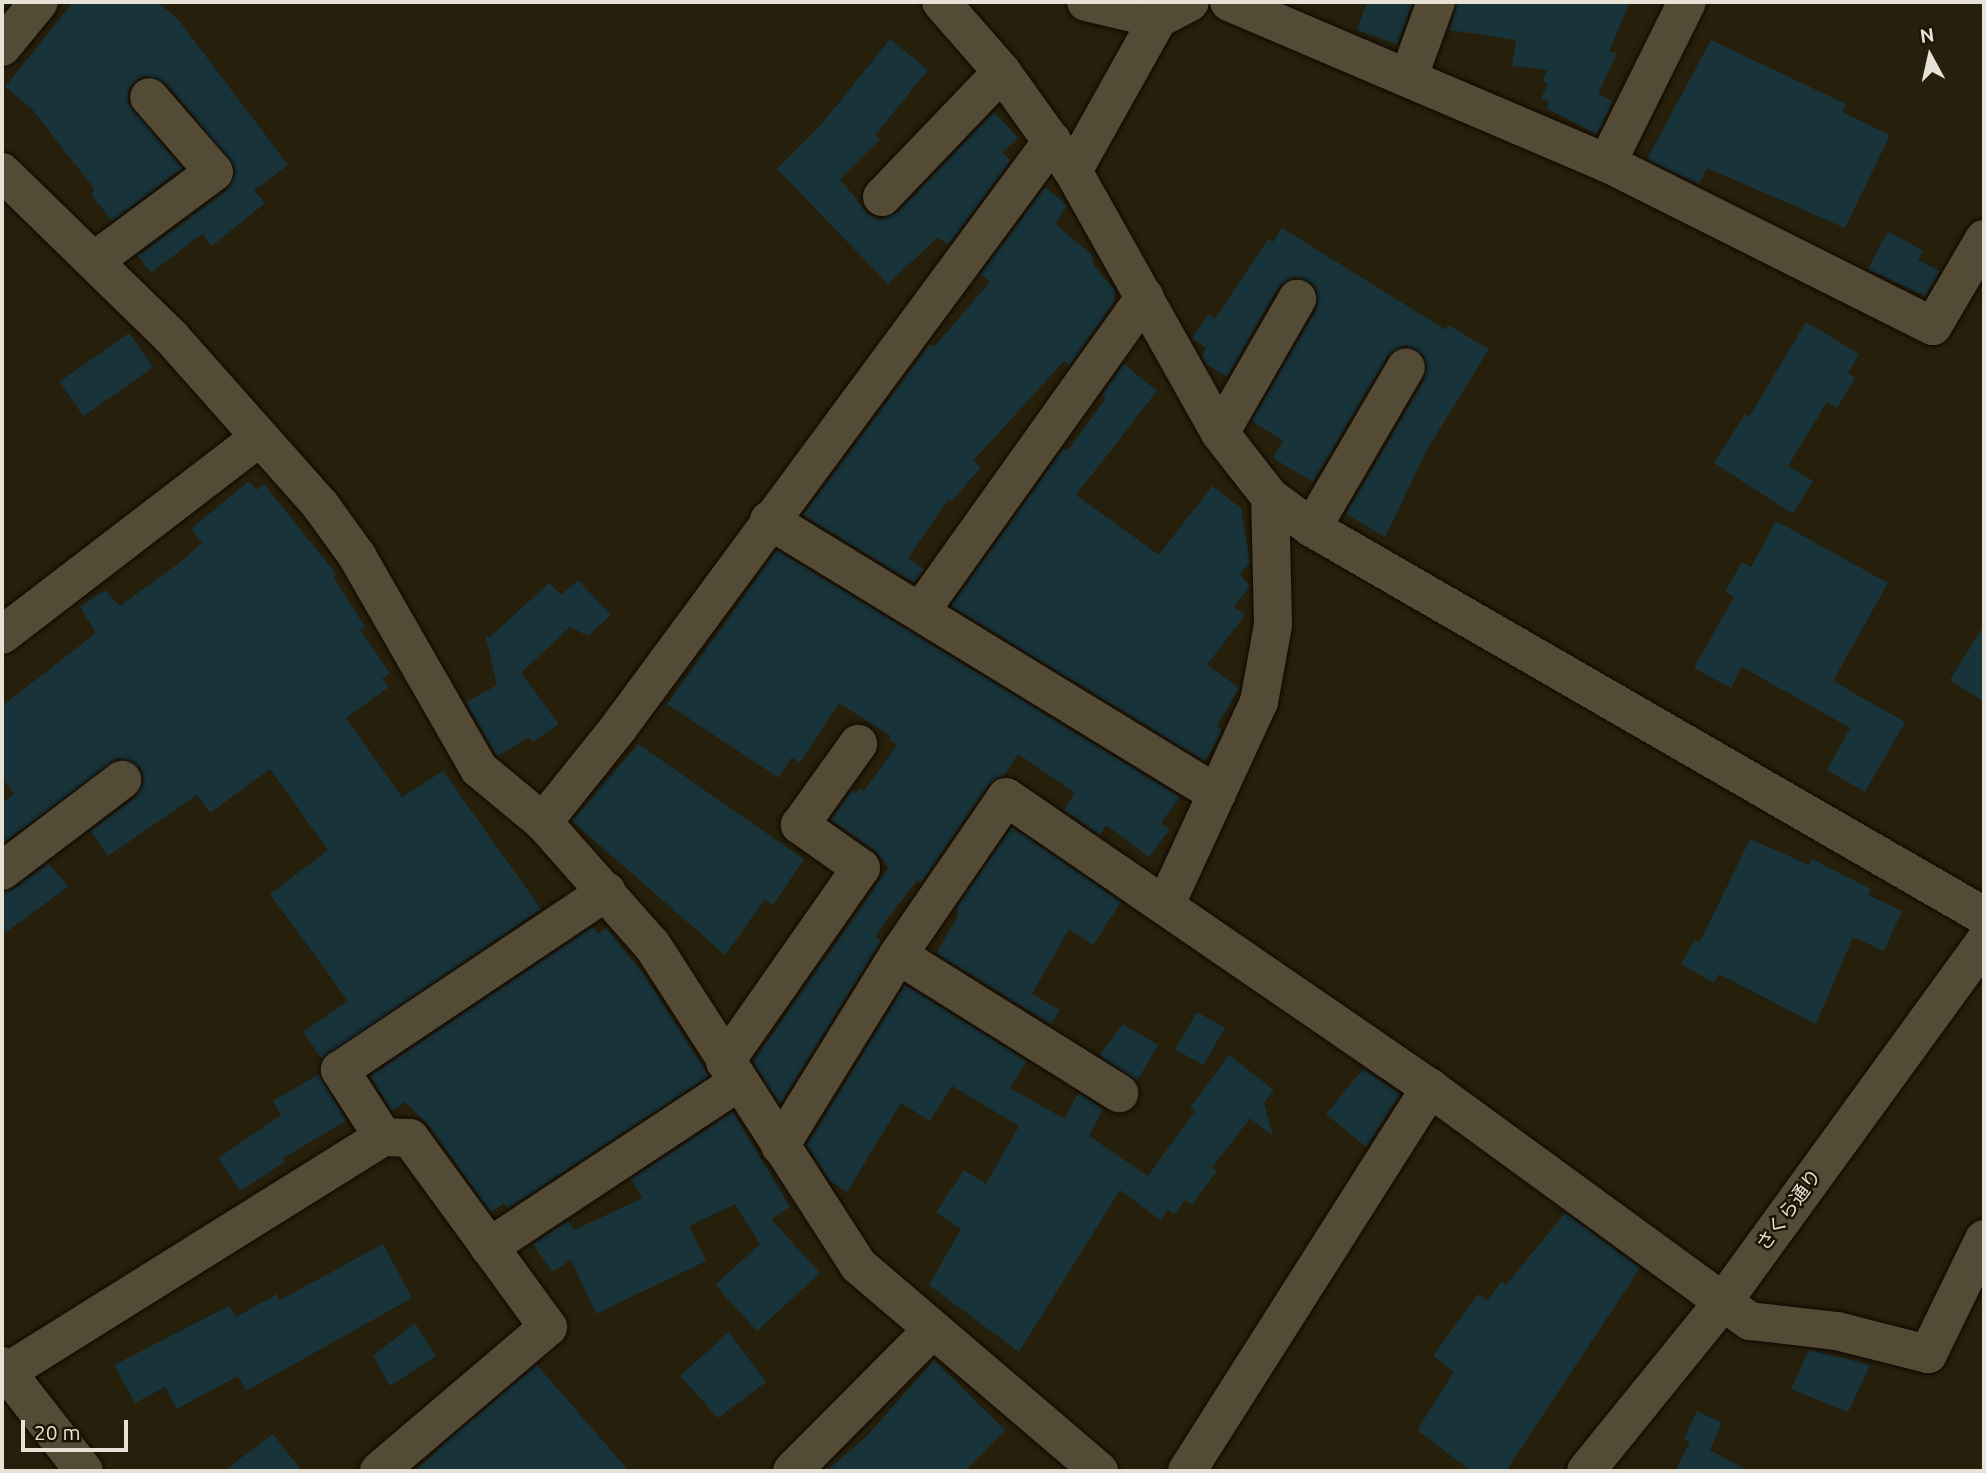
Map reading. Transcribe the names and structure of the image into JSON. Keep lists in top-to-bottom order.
{
  "streets": {
    "street": ["さくら通り"]
  },
  "scale_bar": "20 m",
  "north": "top"
}
